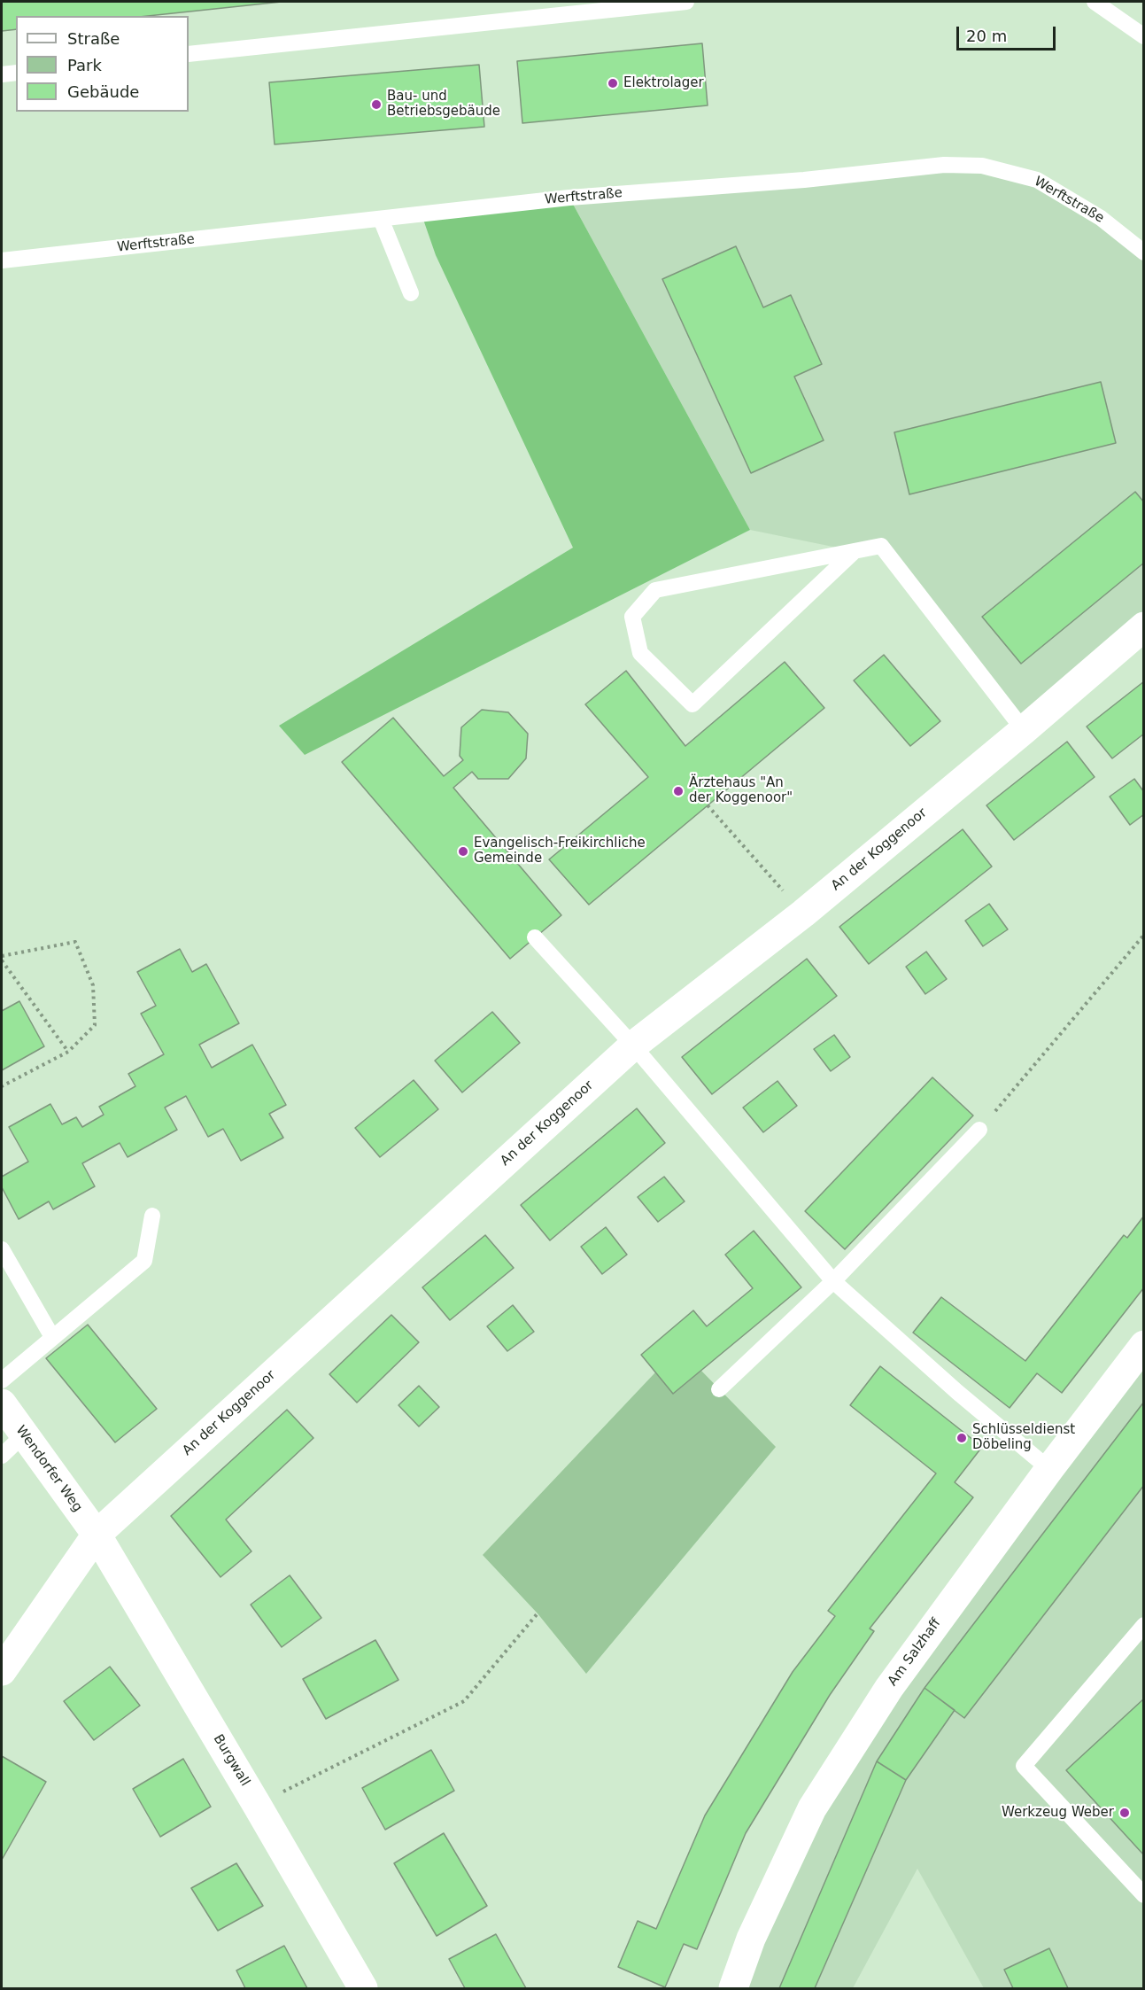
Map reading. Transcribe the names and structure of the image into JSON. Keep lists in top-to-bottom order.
{
  "streets": {
    "street": [
      "An der Koggenoor",
      "Wendorfer Weg",
      "Am Salzhaff",
      "Burgwall"
    ],
    "lane": ["Werftstraße"]
  },
  "crossings": [
    ["An der Koggenoor", "Wendorfer Weg"],
    ["An der Koggenoor", "Burgwall"],
    ["Wendorfer Weg", "Burgwall"]
  ],
  "places": [
    "Elektrolager",
    "Bau- und Betriebsgebäude",
    "Ärztehaus \"An der Koggenoor\"",
    "Evangelisch-Freikirchliche Gemeinde",
    "Schlüsseldienst Döbeling",
    "Werkzeug Weber"
  ],
  "legend": ["Straße", "Park", "Gebäude"],
  "scale_bar": "20 m"
}
